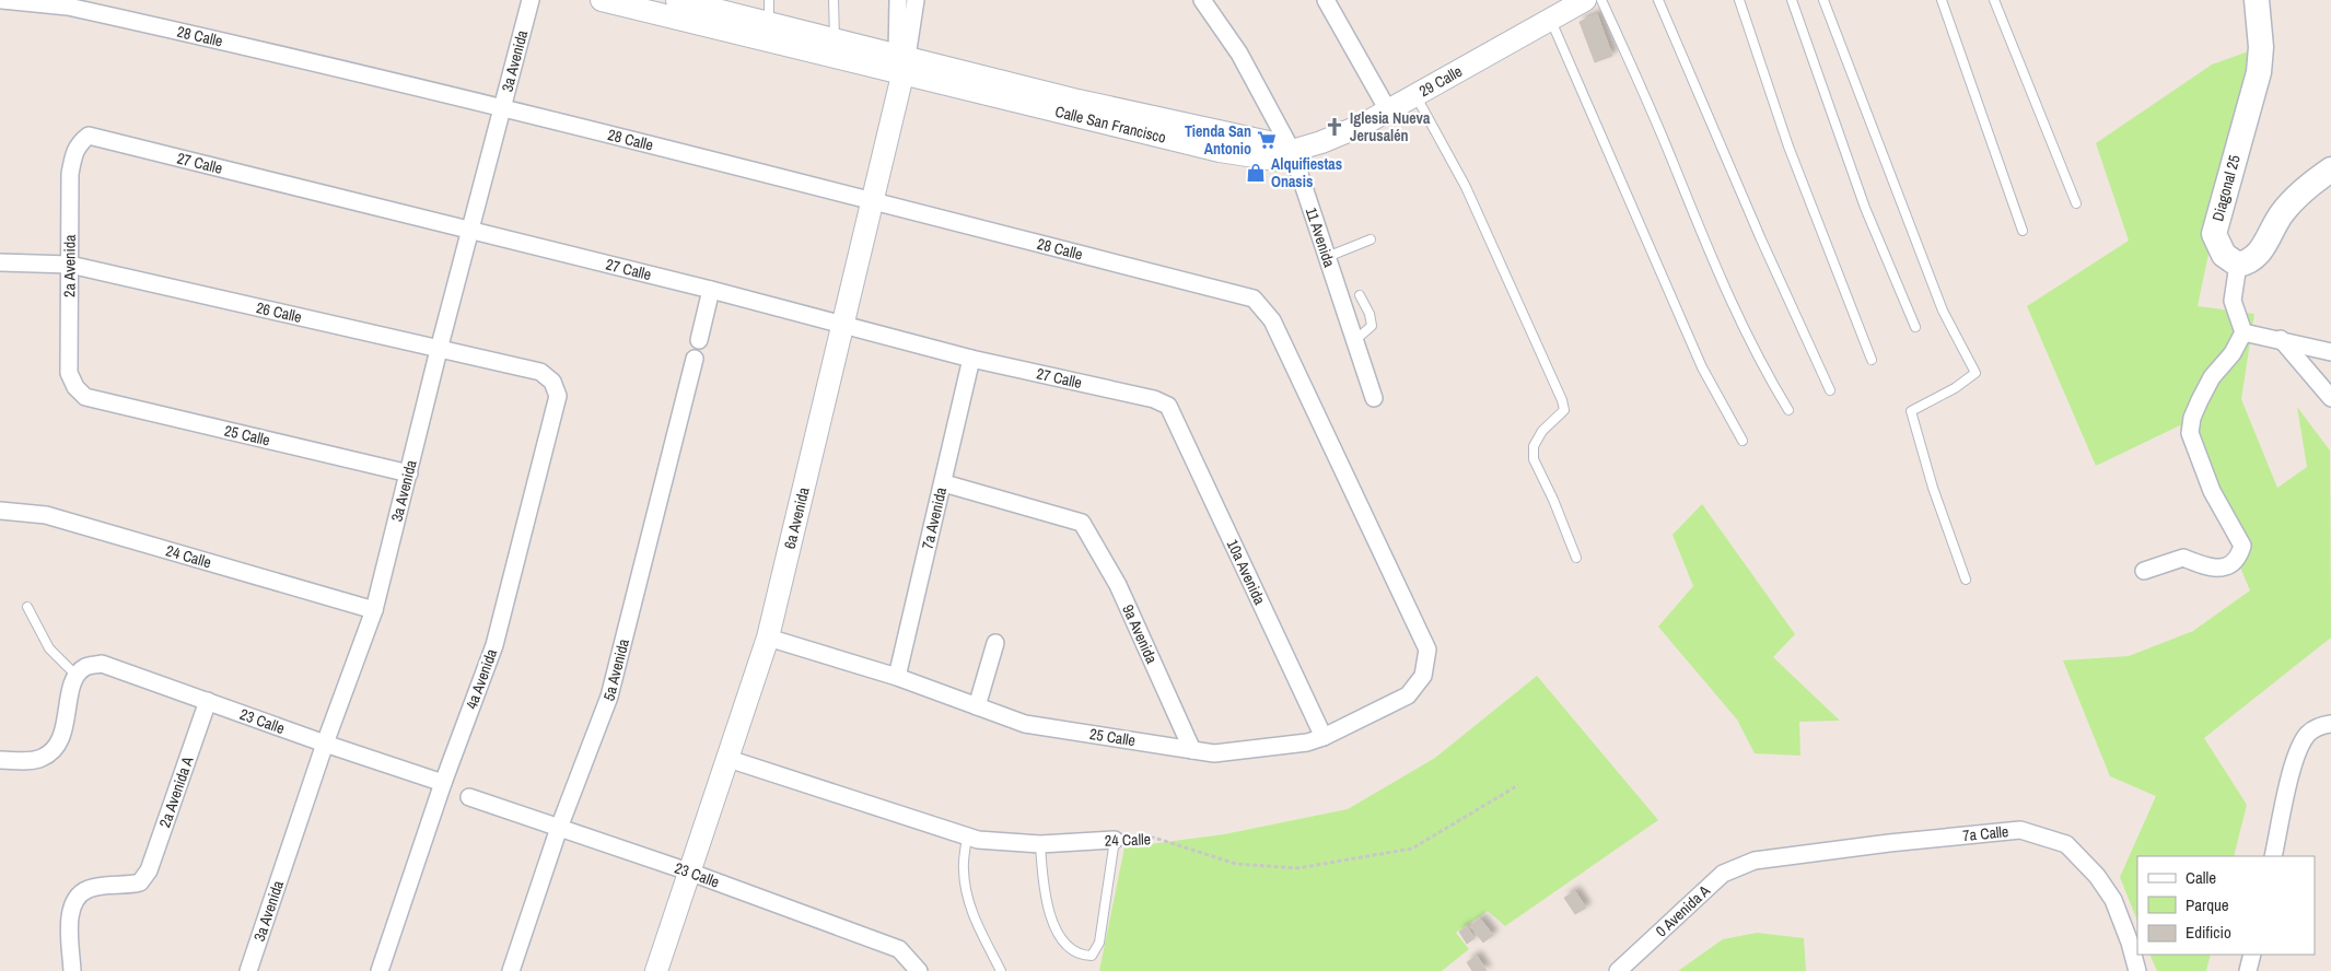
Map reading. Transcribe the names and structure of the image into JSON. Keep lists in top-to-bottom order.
{
  "streets": {
    "main road": ["Diagonal 25"],
    "street": [
      "28 Calle",
      "3a Avenida",
      "29 Calle",
      "Calle San Francisco",
      "27 Calle",
      "11 Avenida",
      "2a Avenida",
      "26 Calle",
      "25 Calle",
      "6a Avenida",
      "7a Avenida",
      "24 Calle",
      "10a Avenida",
      "9a Avenida",
      "5a Avenida",
      "4a Avenida",
      "23 Calle",
      "2a Avenida A",
      "7a Calle",
      "0 Avenida A"
    ]
  },
  "crossings": [
    ["28 Calle", "3a Avenida"],
    ["28 Calle", "25 Calle"],
    ["28 Calle", "6a Avenida"],
    ["3a Avenida", "27 Calle"],
    ["3a Avenida", "26 Calle"],
    ["3a Avenida", "25 Calle"],
    ["3a Avenida", "24 Calle"],
    ["3a Avenida", "23 Calle"],
    ["29 Calle", "Calle San Francisco"],
    ["29 Calle", "11 Avenida"],
    ["Calle San Francisco", "11 Avenida"],
    ["Calle San Francisco", "6a Avenida"],
    ["27 Calle", "2a Avenida"],
    ["27 Calle", "6a Avenida"],
    ["27 Calle", "7a Avenida"],
    ["27 Calle", "10a Avenida"],
    ["2a Avenida", "26 Calle"],
    ["2a Avenida", "25 Calle"],
    ["26 Calle", "4a Avenida"],
    ["25 Calle", "6a Avenida"],
    ["25 Calle", "7a Avenida"],
    ["25 Calle", "10a Avenida"],
    ["25 Calle", "9a Avenida"],
    ["6a Avenida", "24 Calle"],
    ["6a Avenida", "23 Calle"],
    ["7a Avenida", "9a Avenida"],
    ["5a Avenida", "23 Calle"],
    ["4a Avenida", "23 Calle"],
    ["23 Calle", "2a Avenida A"],
    ["7a Calle", "0 Avenida A"]
  ],
  "places": {
    "church": ["Iglesia Nueva Jerusalén"],
    "supermarket": ["Tienda San Antonio"],
    "shop": ["Alquifiestas Onasis"]
  },
  "legend": ["Calle", "Parque", "Edificio"]
}
